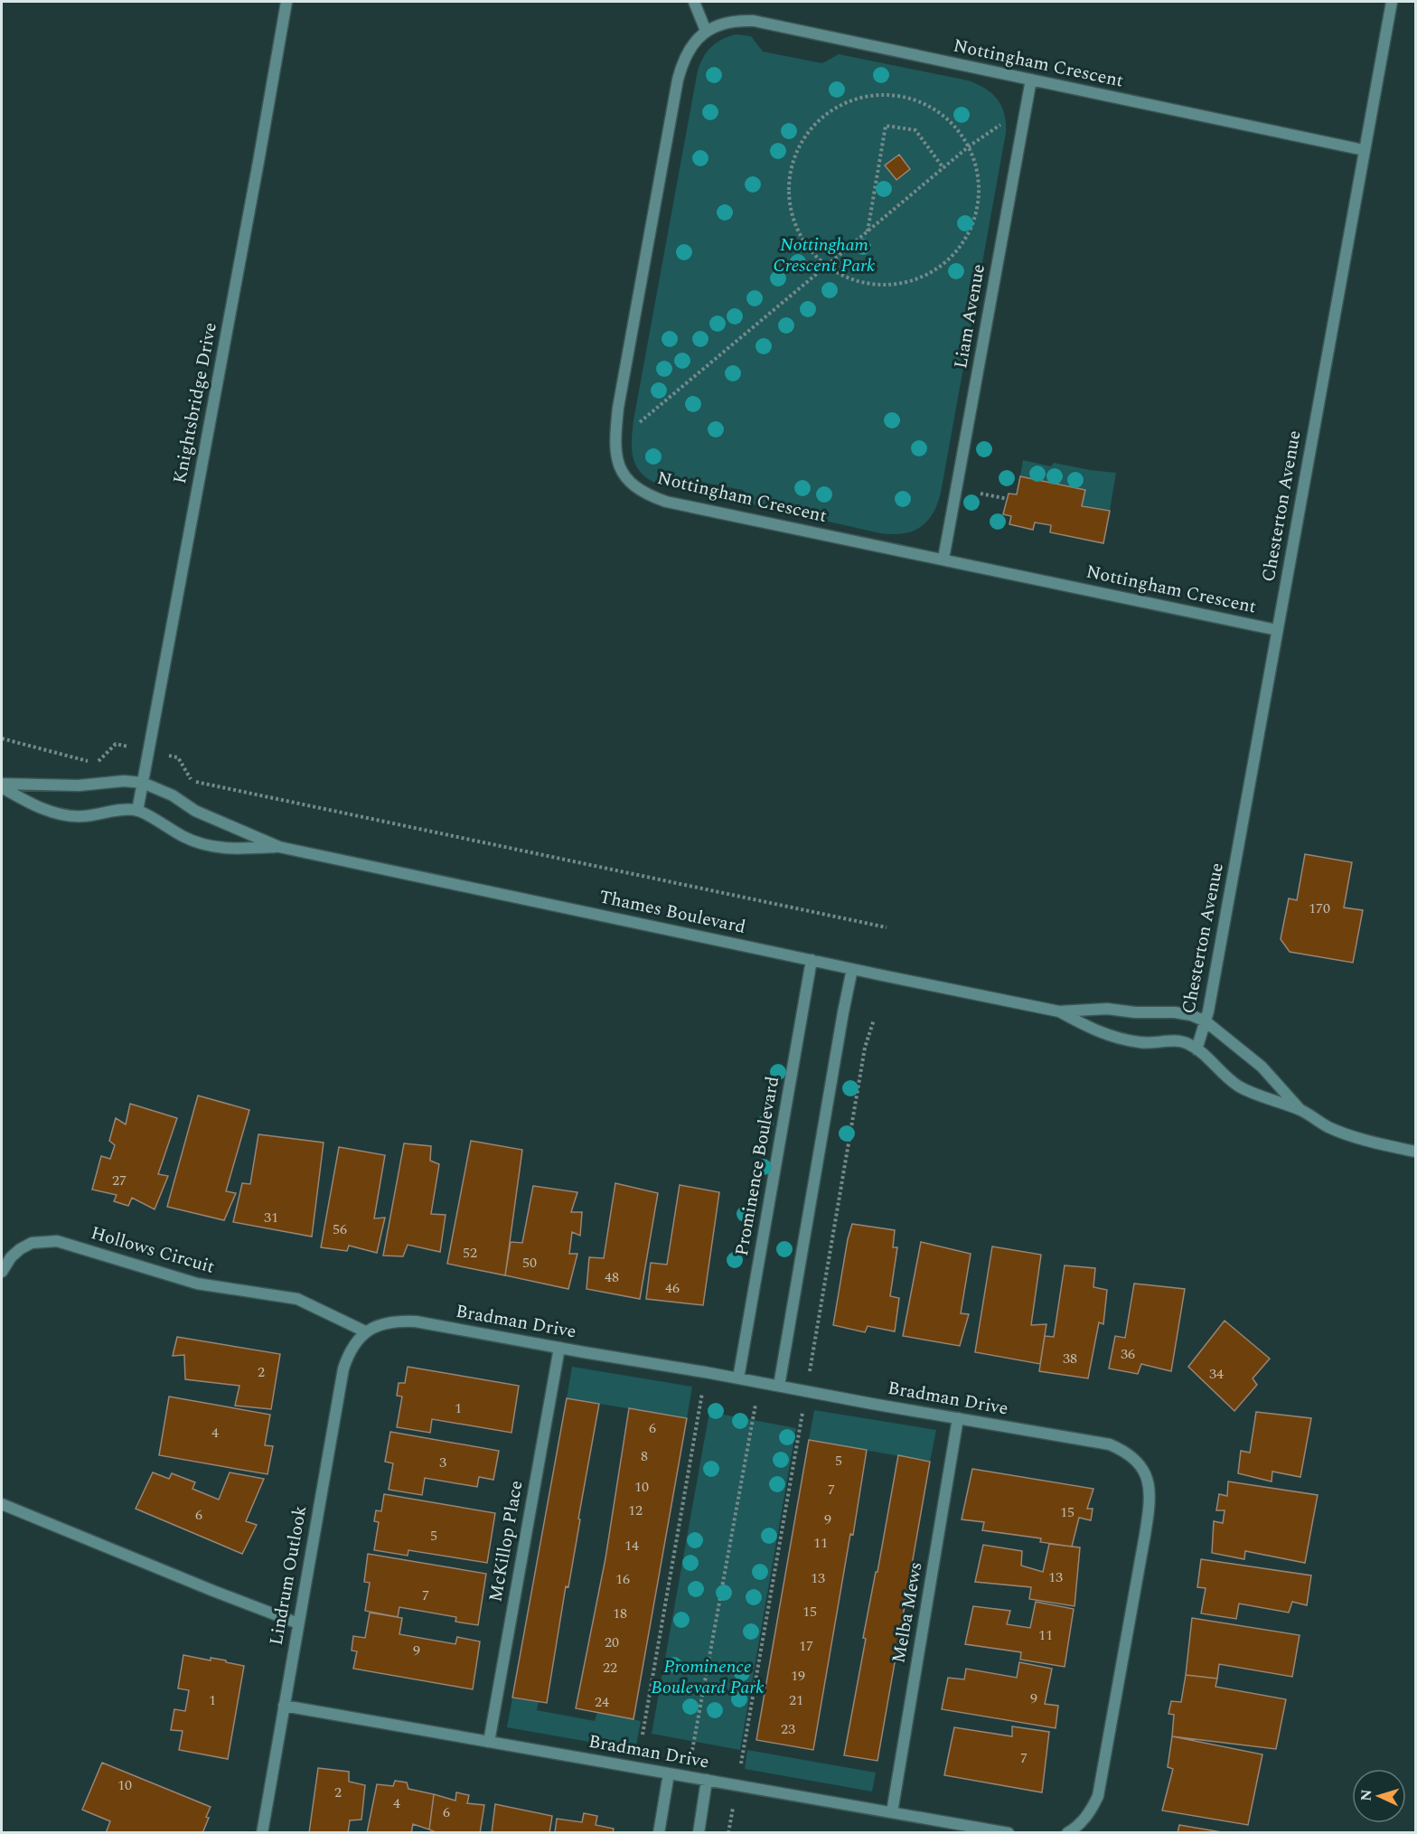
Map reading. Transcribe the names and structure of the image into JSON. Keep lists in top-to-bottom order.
{
  "streets": {
    "street": [
      "Nottingham Crescent",
      "Liam Avenue",
      "Knightsbridge Drive",
      "Chesterton Avenue",
      "Thames Boulevard",
      "Prominence Boulevard",
      "Hollows Circuit",
      "Bradman Drive",
      "McKillop Place",
      "Lindrum Outlook",
      "Melba Mews"
    ]
  },
  "crossings": [
    ["Nottingham Crescent", "Liam Avenue"],
    ["Nottingham Crescent", "Chesterton Avenue"],
    ["Knightsbridge Drive", "Thames Boulevard"],
    ["Chesterton Avenue", "Thames Boulevard"],
    ["Thames Boulevard", "Prominence Boulevard"],
    ["Prominence Boulevard", "Bradman Drive"],
    ["Hollows Circuit", "Bradman Drive"],
    ["Hollows Circuit", "Lindrum Outlook"],
    ["Bradman Drive", "McKillop Place"],
    ["Bradman Drive", "Lindrum Outlook"],
    ["Bradman Drive", "Melba Mews"]
  ],
  "parks": ["Nottingham Crescent Park", "Prominence Boulevard Park"],
  "house_numbers": [
    "170",
    "27",
    "31",
    "56",
    "52",
    "50",
    "48",
    "46",
    "36",
    "38",
    "2",
    "34",
    "1",
    "6",
    "4",
    "8",
    "5",
    "3",
    "10",
    "7",
    "12",
    "15",
    "6",
    "9",
    "5",
    "11",
    "14",
    "13",
    "13",
    "16",
    "7",
    "15",
    "18",
    "11",
    "20",
    "17",
    "9",
    "22",
    "19",
    "9",
    "1",
    "21",
    "24",
    "23",
    "7",
    "10",
    "2",
    "4",
    "6"
  ],
  "north": "left"
}
